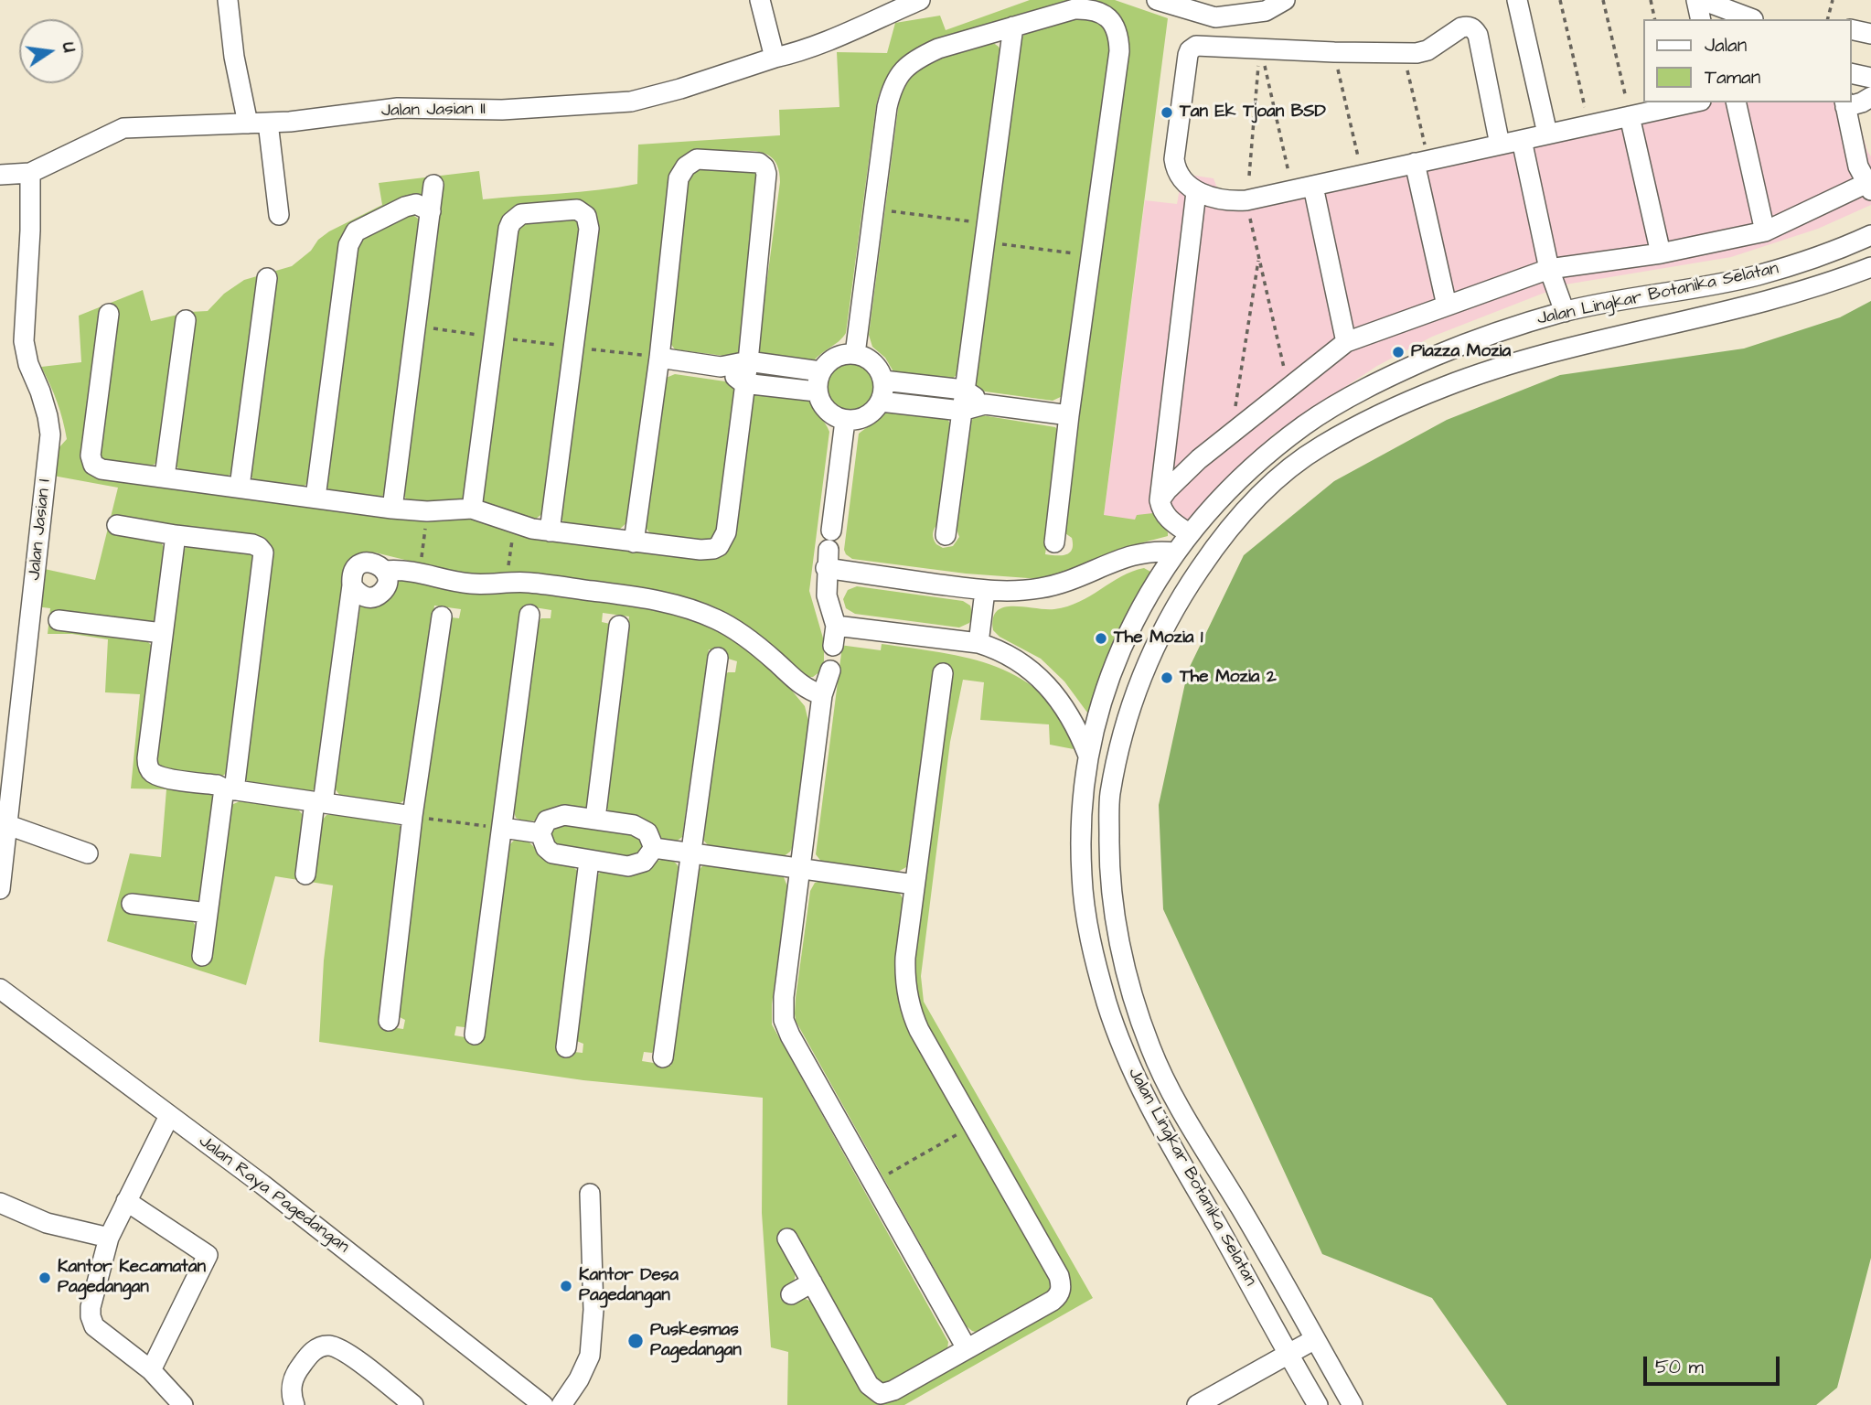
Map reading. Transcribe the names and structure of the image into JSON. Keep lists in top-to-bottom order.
{
  "streets": {
    "street": [
      "Jalan Jasian II",
      "Jalan Lingkar Botanika Selatan",
      "Jalan Jasian I",
      "Jalan Raya Pagedangan"
    ]
  },
  "crossings": [
    ["Jalan Jasian II", "Jalan Jasian I"]
  ],
  "places": [
    "Tan Ek Tjoan BSD",
    "Piazza Mozia",
    "The Mozia 1",
    "The Mozia 2",
    "Kantor Kecamatan Pagedangan",
    "Kantor Desa Pagedangan",
    "Puskesmas Pagedangan"
  ],
  "legend": ["Jalan", "Taman"],
  "scale_bar": "50 m",
  "north": "right"
}
